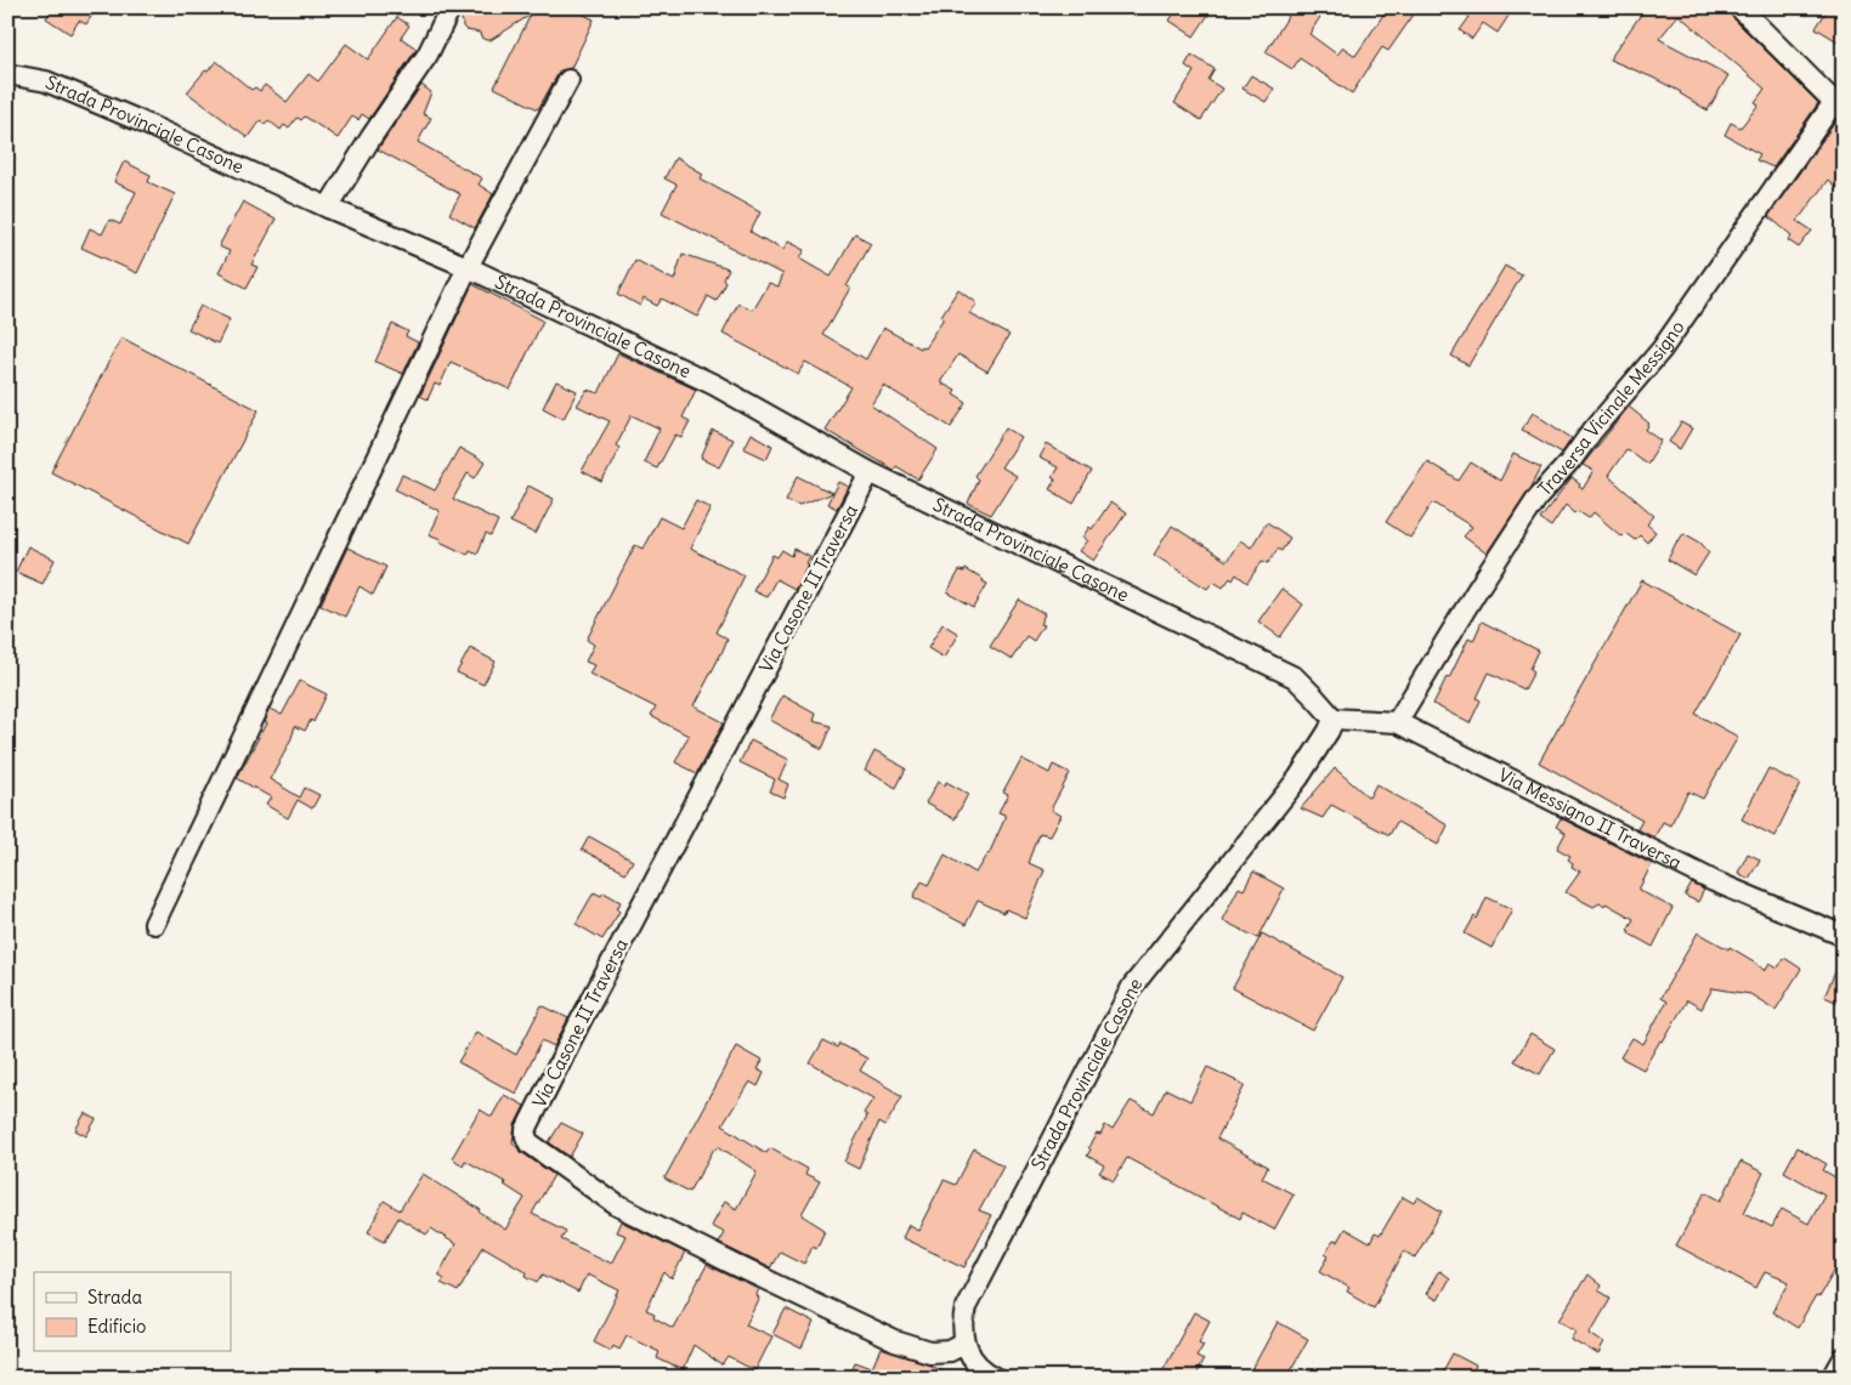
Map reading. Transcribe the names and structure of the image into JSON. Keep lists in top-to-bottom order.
{
  "streets": {
    "street": [
      "Strada Provinciale Casone",
      "Traversa Vicinale Messigno",
      "Via Casone II Traversa",
      "Via Messigno II Traversa"
    ]
  },
  "crossings": [
    ["Strada Provinciale Casone", "Via Casone II Traversa"],
    ["Strada Provinciale Casone", "Via Messigno II Traversa"],
    ["Traversa Vicinale Messigno", "Via Messigno II Traversa"]
  ],
  "legend": ["Strada", "Edificio"]
}
